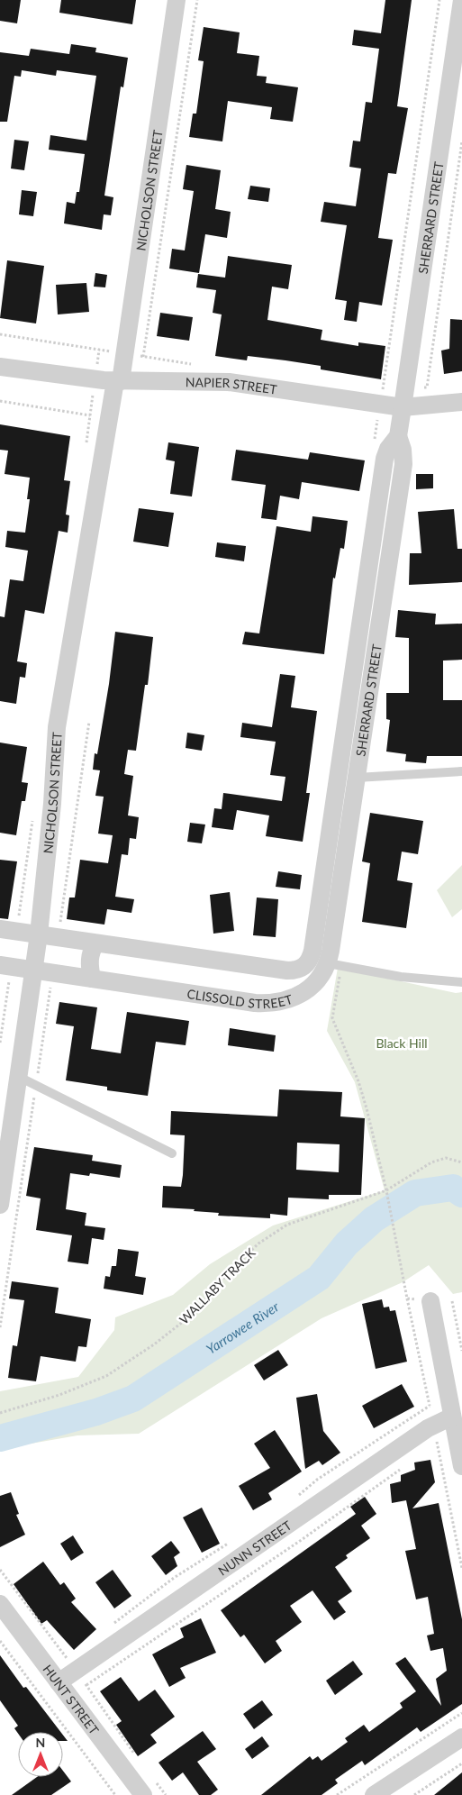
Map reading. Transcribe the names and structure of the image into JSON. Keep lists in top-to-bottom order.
{
  "streets": {
    "street": [
      "NICHOLSON STREET",
      "SHERRARD STREET",
      "NAPIER STREET",
      "CLISSOLD STREET",
      "NUNN STREET",
      "HUNT STREET"
    ],
    "path": ["WALLABY TRACK"]
  },
  "crossings": [
    ["NICHOLSON STREET", "NAPIER STREET"],
    ["NICHOLSON STREET", "CLISSOLD STREET"],
    ["SHERRARD STREET", "NAPIER STREET"],
    ["SHERRARD STREET", "CLISSOLD STREET"],
    ["NUNN STREET", "HUNT STREET"]
  ],
  "water": ["Yarrowee River"],
  "parks": ["Black Hill"],
  "north": "top"
}
